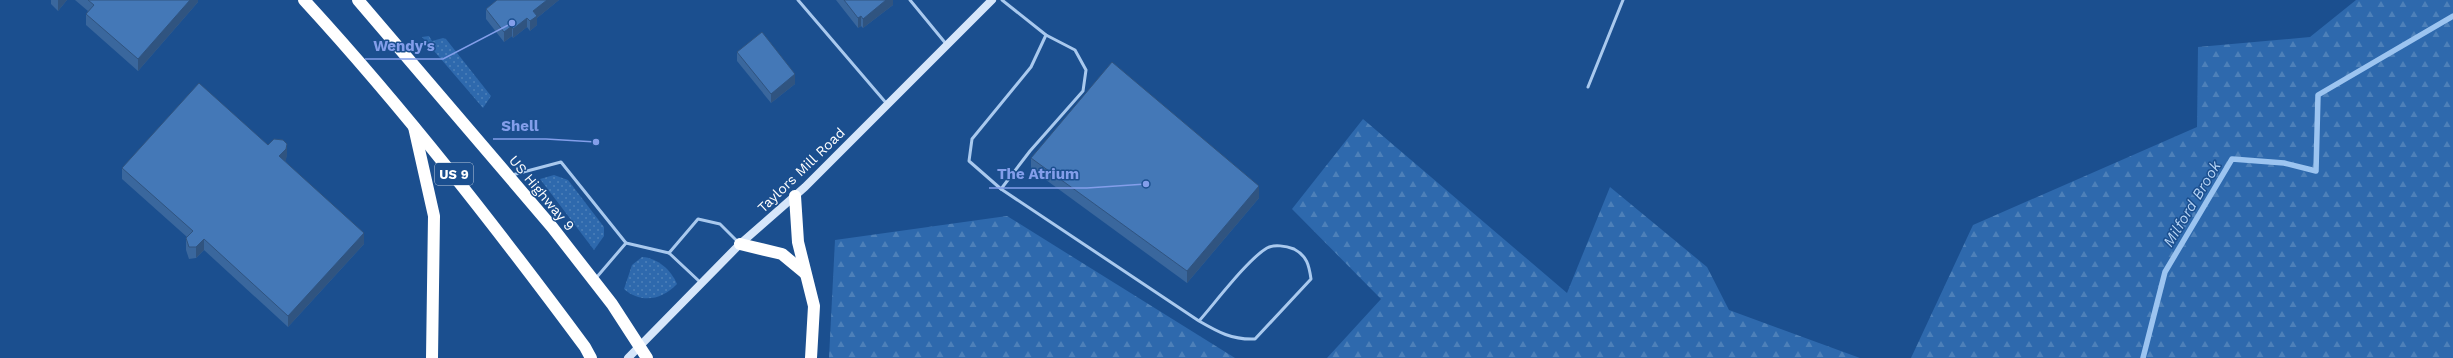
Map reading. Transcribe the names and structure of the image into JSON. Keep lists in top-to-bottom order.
{
  "streets": {
    "highway": ["US 9", "US Highway 9"],
    "street": ["Taylors Mill Road"]
  },
  "crossings": [
    ["Taylors Mill Road", "US Highway 9"]
  ],
  "water": ["Milford Brook"],
  "places": ["Wendy's", "Shell", "The Atrium"]
}
